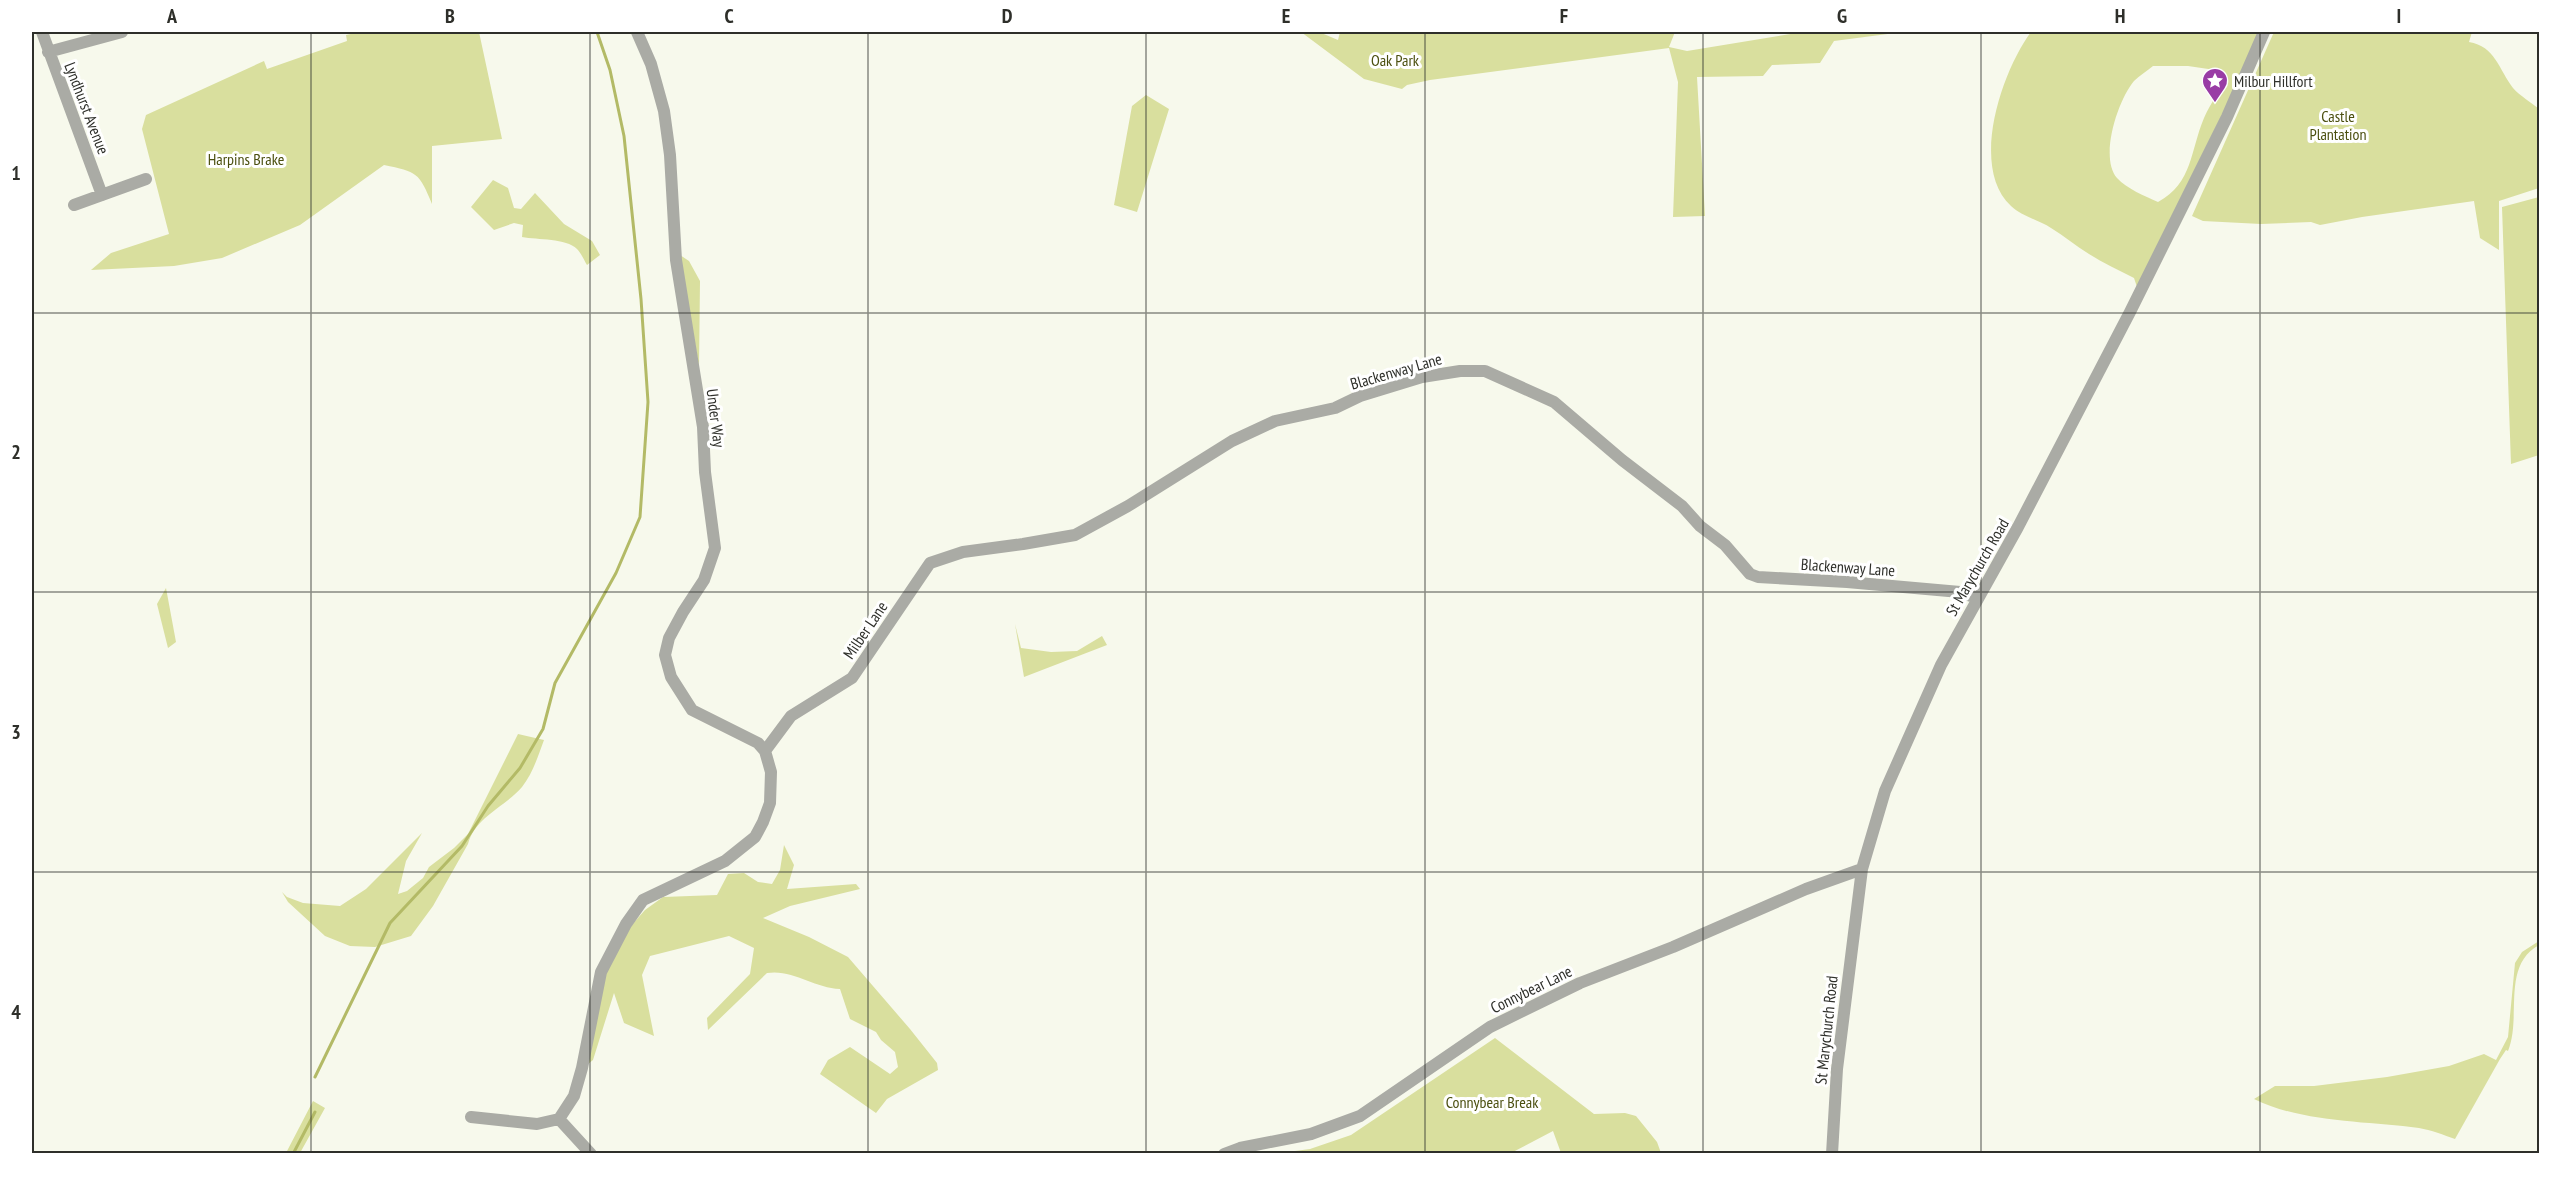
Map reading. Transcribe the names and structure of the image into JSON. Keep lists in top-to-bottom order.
{
  "streets": {
    "street": [
      "Lyndhurst Avenue",
      "Blackenway Lane",
      "Under Way",
      "St Marychurch Road",
      "Milber Lane",
      "Connybear Lane"
    ]
  },
  "crossings": [
    ["Blackenway Lane", "St Marychurch Road"],
    ["Blackenway Lane", "Milber Lane"],
    ["Under Way", "Milber Lane"],
    ["St Marychurch Road", "Connybear Lane"]
  ],
  "parks": [
    "Oak Park",
    "Castle Plantation",
    "Harpins Brake",
    "Connybear Break"
  ],
  "places": {
    "place": ["Milbur Hillfort"]
  },
  "grid": {
    "columns": [
      "A",
      "B",
      "C",
      "D",
      "E",
      "F",
      "G",
      "H",
      "I"
    ],
    "rows": [
      "1",
      "2",
      "3",
      "4"
    ]
  }
}
